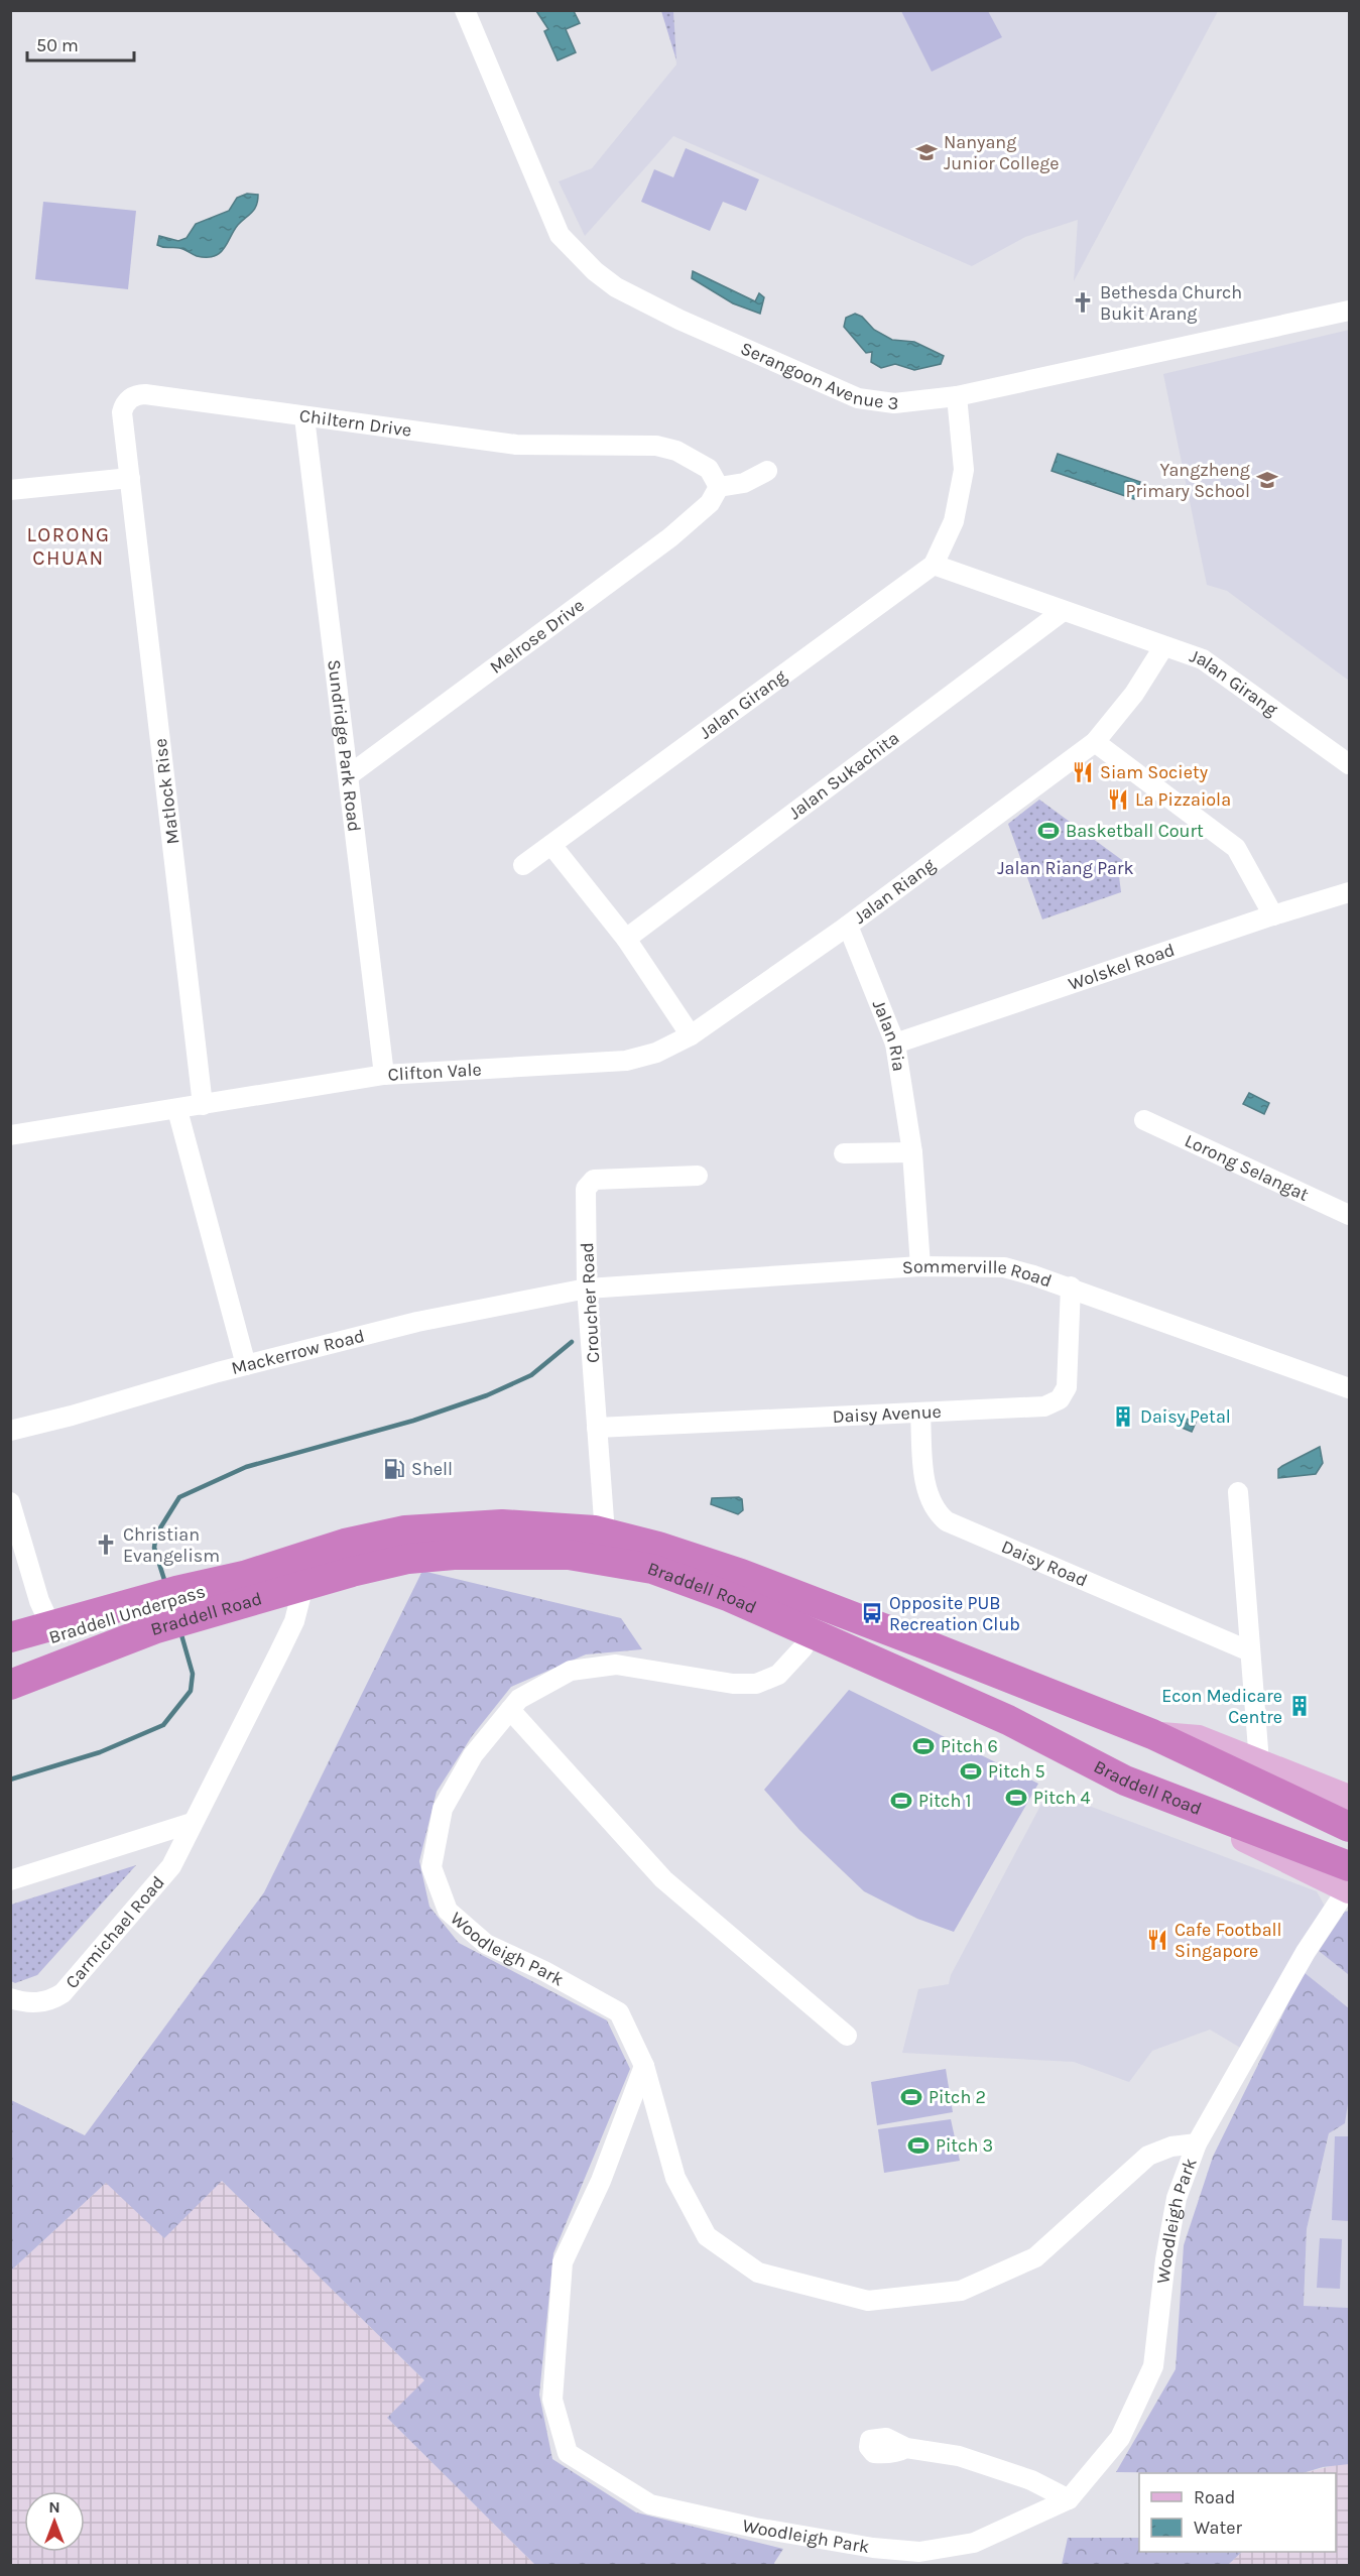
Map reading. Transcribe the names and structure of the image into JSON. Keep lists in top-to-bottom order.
{
  "streets": {
    "highway": ["Braddell Road", "Braddell Underpass"],
    "street": [
      "Serangoon Avenue 3",
      "Chiltern Drive",
      "Melrose Drive",
      "Jalan Girang",
      "Sundridge Park Road",
      "Jalan Sukachita",
      "Matlock Rise",
      "Jalan Riang",
      "Wolskel Road",
      "Jalan Ria",
      "Clifton Vale",
      "Lorong Selangat",
      "Sommerville Road",
      "Croucher Road",
      "Mackerrow Road",
      "Daisy Avenue",
      "Daisy Road",
      "Carmichael Road",
      "Woodleigh Park"
    ]
  },
  "crossings": [
    ["Serangoon Avenue 3", "Jalan Girang"],
    ["Chiltern Drive", "Melrose Drive"],
    ["Chiltern Drive", "Sundridge Park Road"],
    ["Chiltern Drive", "Matlock Rise"],
    ["Melrose Drive", "Sundridge Park Road"],
    ["Jalan Girang", "Jalan Sukachita"],
    ["Jalan Girang", "Jalan Riang"],
    ["Sundridge Park Road", "Clifton Vale"],
    ["Matlock Rise", "Clifton Vale"],
    ["Jalan Riang", "Jalan Ria"],
    ["Jalan Riang", "Clifton Vale"],
    ["Wolskel Road", "Jalan Ria"],
    ["Jalan Ria", "Sommerville Road"],
    ["Sommerville Road", "Croucher Road"],
    ["Sommerville Road", "Mackerrow Road"],
    ["Sommerville Road", "Daisy Avenue"],
    ["Croucher Road", "Mackerrow Road"],
    ["Croucher Road", "Daisy Avenue"],
    ["Croucher Road", "Braddell Road"],
    ["Daisy Avenue", "Daisy Road"],
    ["Braddell Road", "Braddell Underpass"],
    ["Braddell Road", "Carmichael Road"],
    ["Braddell Road", "Woodleigh Park"]
  ],
  "districts": ["LORONG CHUAN"],
  "parks": ["Jalan Riang Park"],
  "places": {
    "school or university": ["Nanyang Junior College", "Yangzheng Primary School"],
    "church": ["Bethesda Church Bukit Arang", "Christian Evangelism"],
    "restaurant": ["Siam Society", "La Pizzaiola", "Cafe Football Singapore"],
    "sports": [
      "Basketball Court",
      "Pitch 6",
      "Pitch 5",
      "Pitch 4",
      "Pitch 1",
      "Pitch 2",
      "Pitch 3"
    ],
    "building": ["Daisy Petal", "Econ Medicare Centre"],
    "fuel station": ["Shell"],
    "bus stop": ["Opposite PUB Recreation Club"]
  },
  "legend": ["Road", "Water"],
  "scale_bar": "50 m",
  "north": "top"
}
